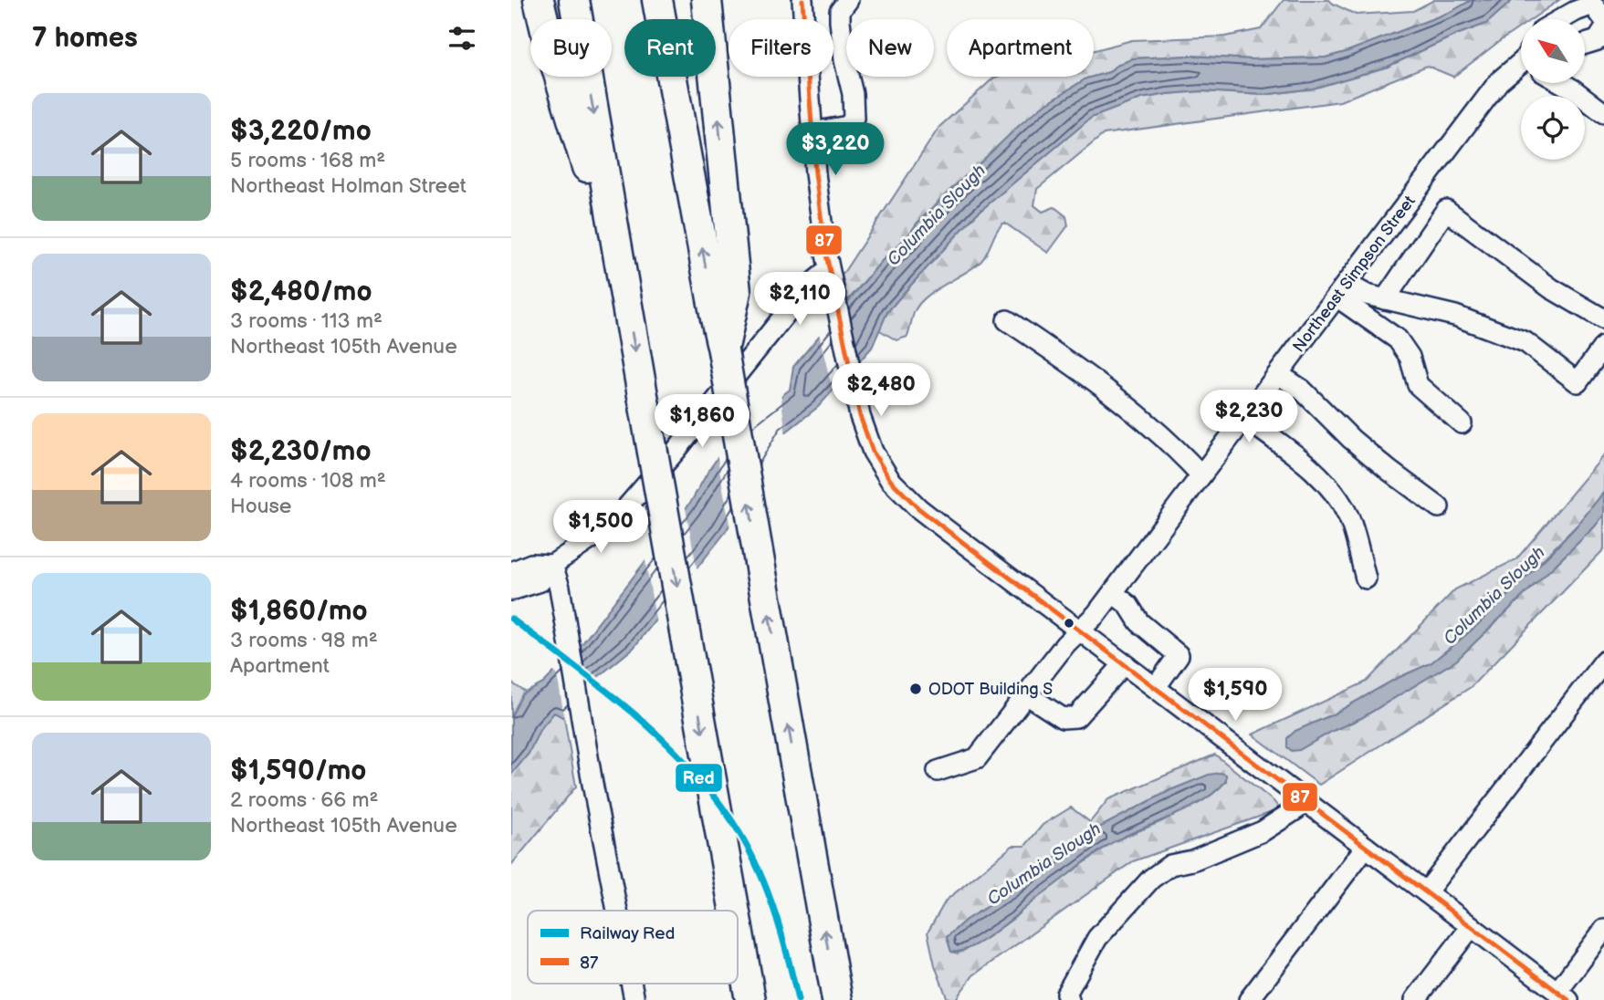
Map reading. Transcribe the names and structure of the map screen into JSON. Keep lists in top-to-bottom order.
{
  "streets": {
    "street": ["Northeast Simpson Street"]
  },
  "water": ["Columbia Slough"],
  "places": ["ODOT Building S"],
  "lines": ["transit line 87", "rail line Red"],
  "legend": ["Railway Red", "87"],
  "north": "top left",
  "page": {
    "heading": "7 homes",
    "chip": [
      "Buy",
      "Rent",
      "Filters",
      "New",
      "Apartment"
    ],
    "list": [
      {
        "name": "$3,220/mo",
        "note": "5 rooms · 168 m² · Northeast Holman Street"
      },
      {
        "name": "$2,480/mo",
        "note": "3 rooms · 113 m² · Northeast 105th Avenue"
      },
      {
        "name": "$2,230/mo",
        "note": "4 rooms · 108 m² · House"
      },
      {
        "name": "$1,860/mo",
        "note": "3 rooms · 98 m² · Apartment"
      },
      {
        "name": "$1,590/mo",
        "note": "2 rooms · 66 m² · Northeast 105th Avenue"
      }
    ],
    "price": [
      "$3,220",
      "$2,110",
      "$2,480",
      "$2,230",
      "$1,860",
      "$1,500",
      "$1,590"
    ]
  }
}
